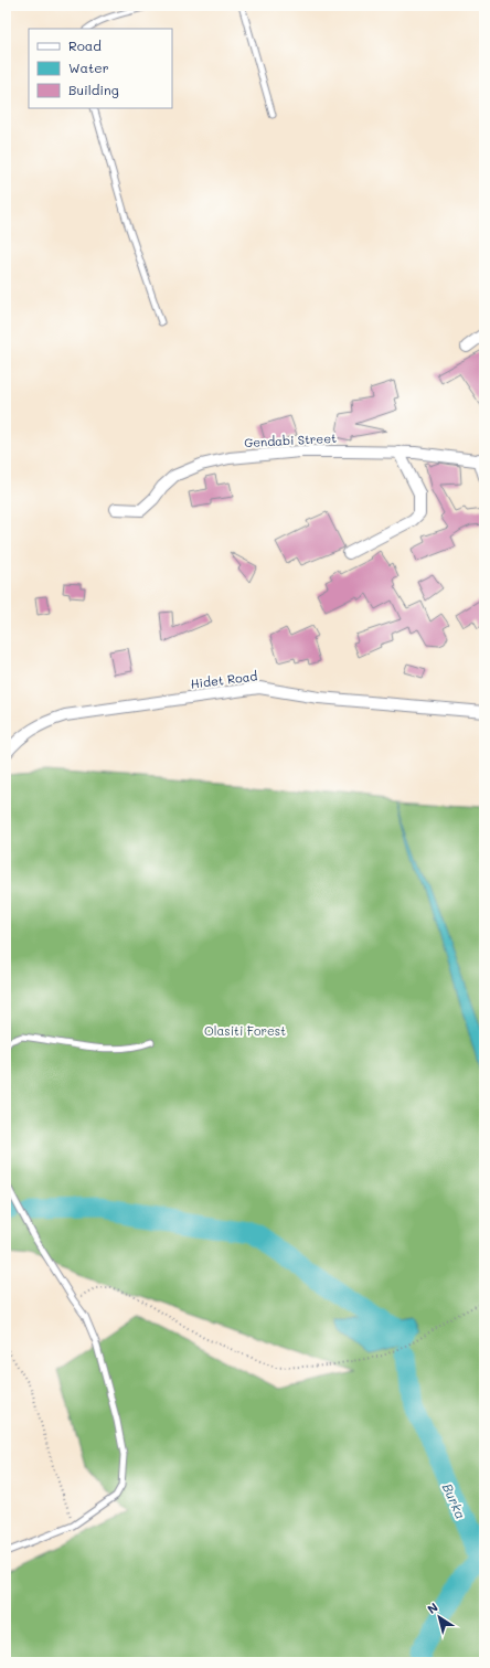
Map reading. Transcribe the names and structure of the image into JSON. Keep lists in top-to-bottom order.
{
  "streets": {
    "street": ["Gendabi Street", "Hidet Road"]
  },
  "water": ["Burka"],
  "parks": ["Olasiti Forest"],
  "legend": ["Road", "Water", "Building"],
  "north": "top left"
}
